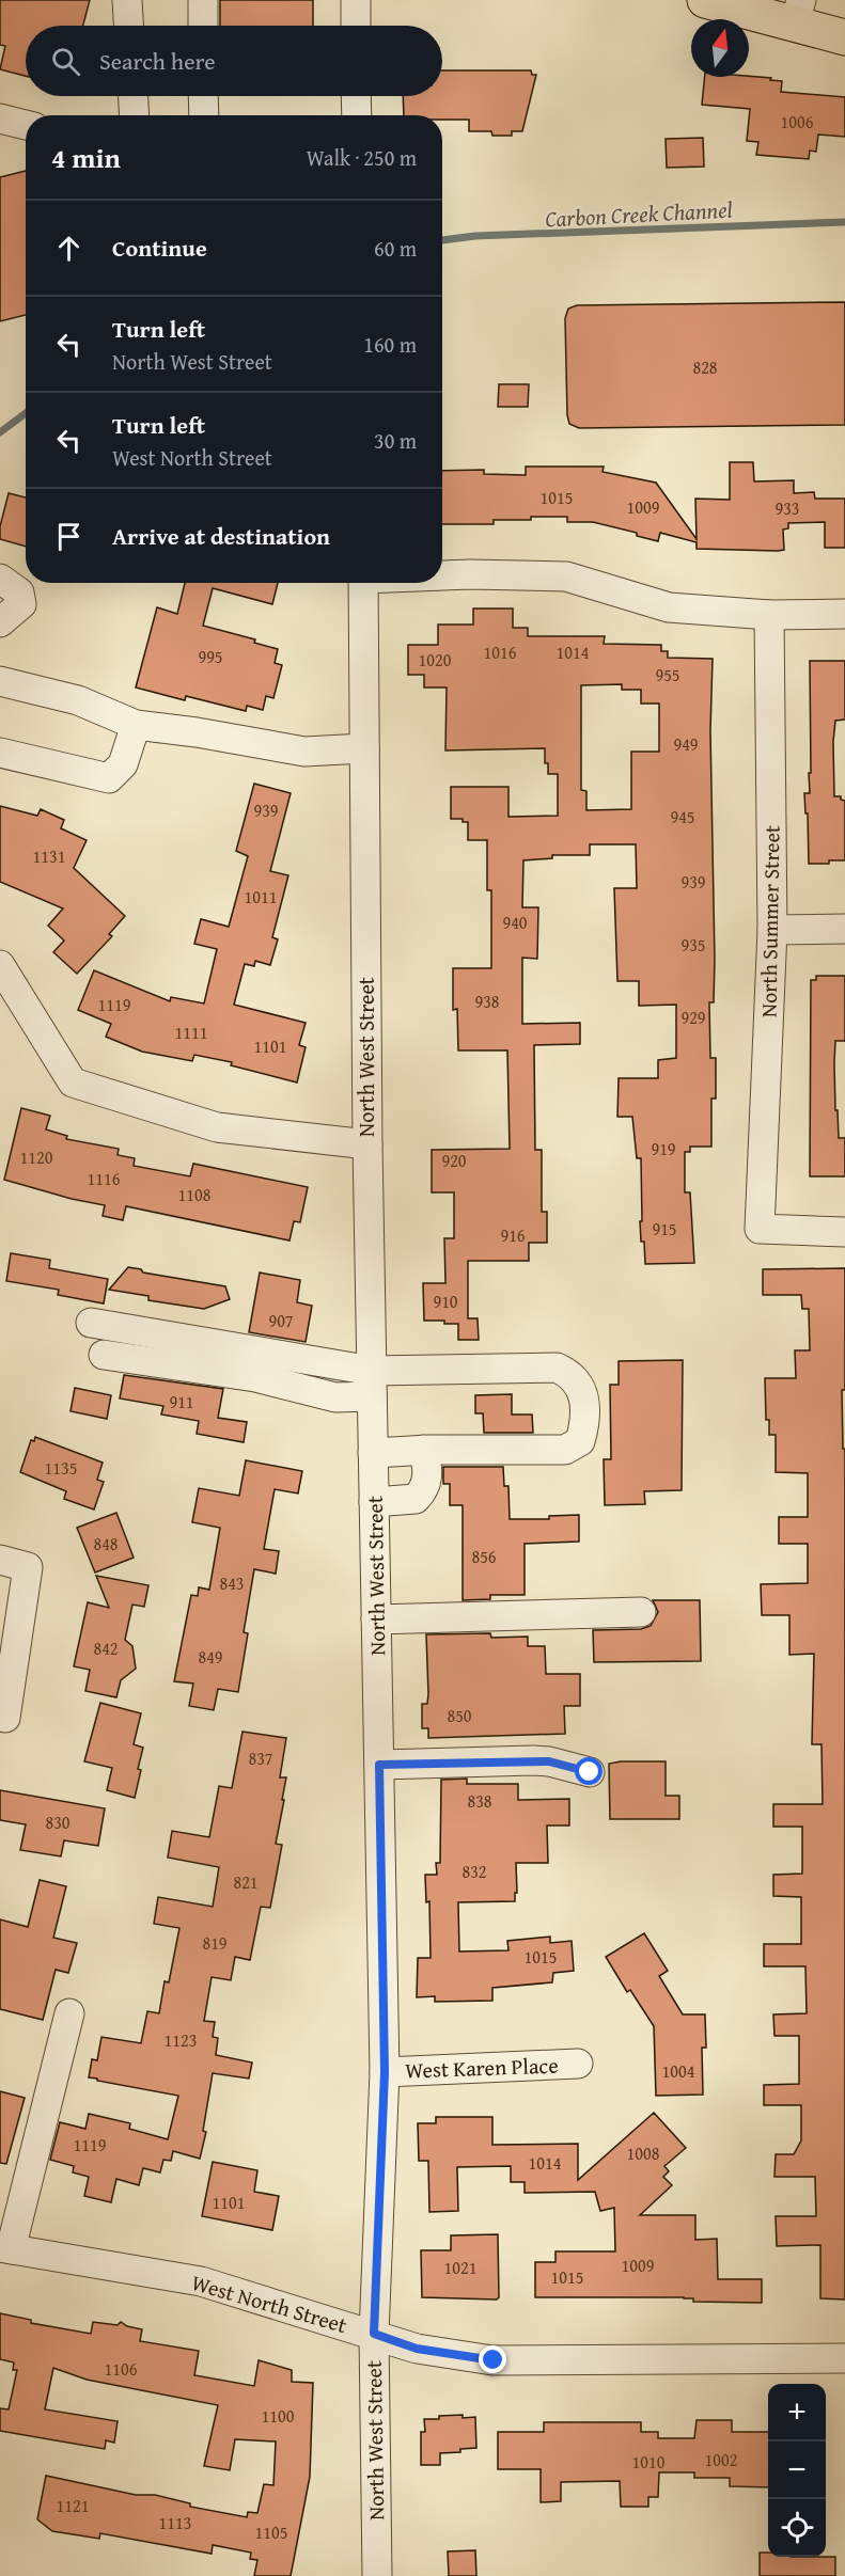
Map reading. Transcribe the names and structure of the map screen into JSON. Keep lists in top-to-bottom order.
{
  "streets": {
    "street": [
      "North Summer Street",
      "North West Street",
      "West Karen Place",
      "West North Street"
    ]
  },
  "crossings": [
    ["North West Street", "West Karen Place"],
    ["North West Street", "West North Street"]
  ],
  "water": ["Carbon Creek Channel"],
  "house_numbers": [
    "1006",
    "828",
    "1015",
    "1009",
    "933",
    "1016",
    "1014",
    "995",
    "1020",
    "955",
    "949",
    "939",
    "945",
    "1131",
    "939",
    "1011",
    "940",
    "935",
    "938",
    "1119",
    "929",
    "1111",
    "1101",
    "919",
    "1120",
    "920",
    "1116",
    "1108",
    "915",
    "916",
    "910",
    "907",
    "911",
    "1135",
    "848",
    "856",
    "843",
    "842",
    "849",
    "850",
    "837",
    "838",
    "830",
    "832",
    "821",
    "819",
    "1015",
    "1123",
    "1004",
    "1119",
    "1008",
    "1014",
    "1101",
    "1009",
    "1021",
    "1015",
    "1106",
    "1100",
    "1002",
    "1010",
    "1121",
    "1113",
    "1105"
  ],
  "north": "top",
  "page": {
    "search": "Search here",
    "heading": ["4 min", "Walk · 250 m"],
    "list": [
      ["Continue", "60 m"],
      ["Turn left", "North West Street", "160 m"],
      ["Turn left", "West North Street", "30 m"],
      "Arrive at destination"
    ],
    "map_buttons": ["+", "−"]
  }
}
